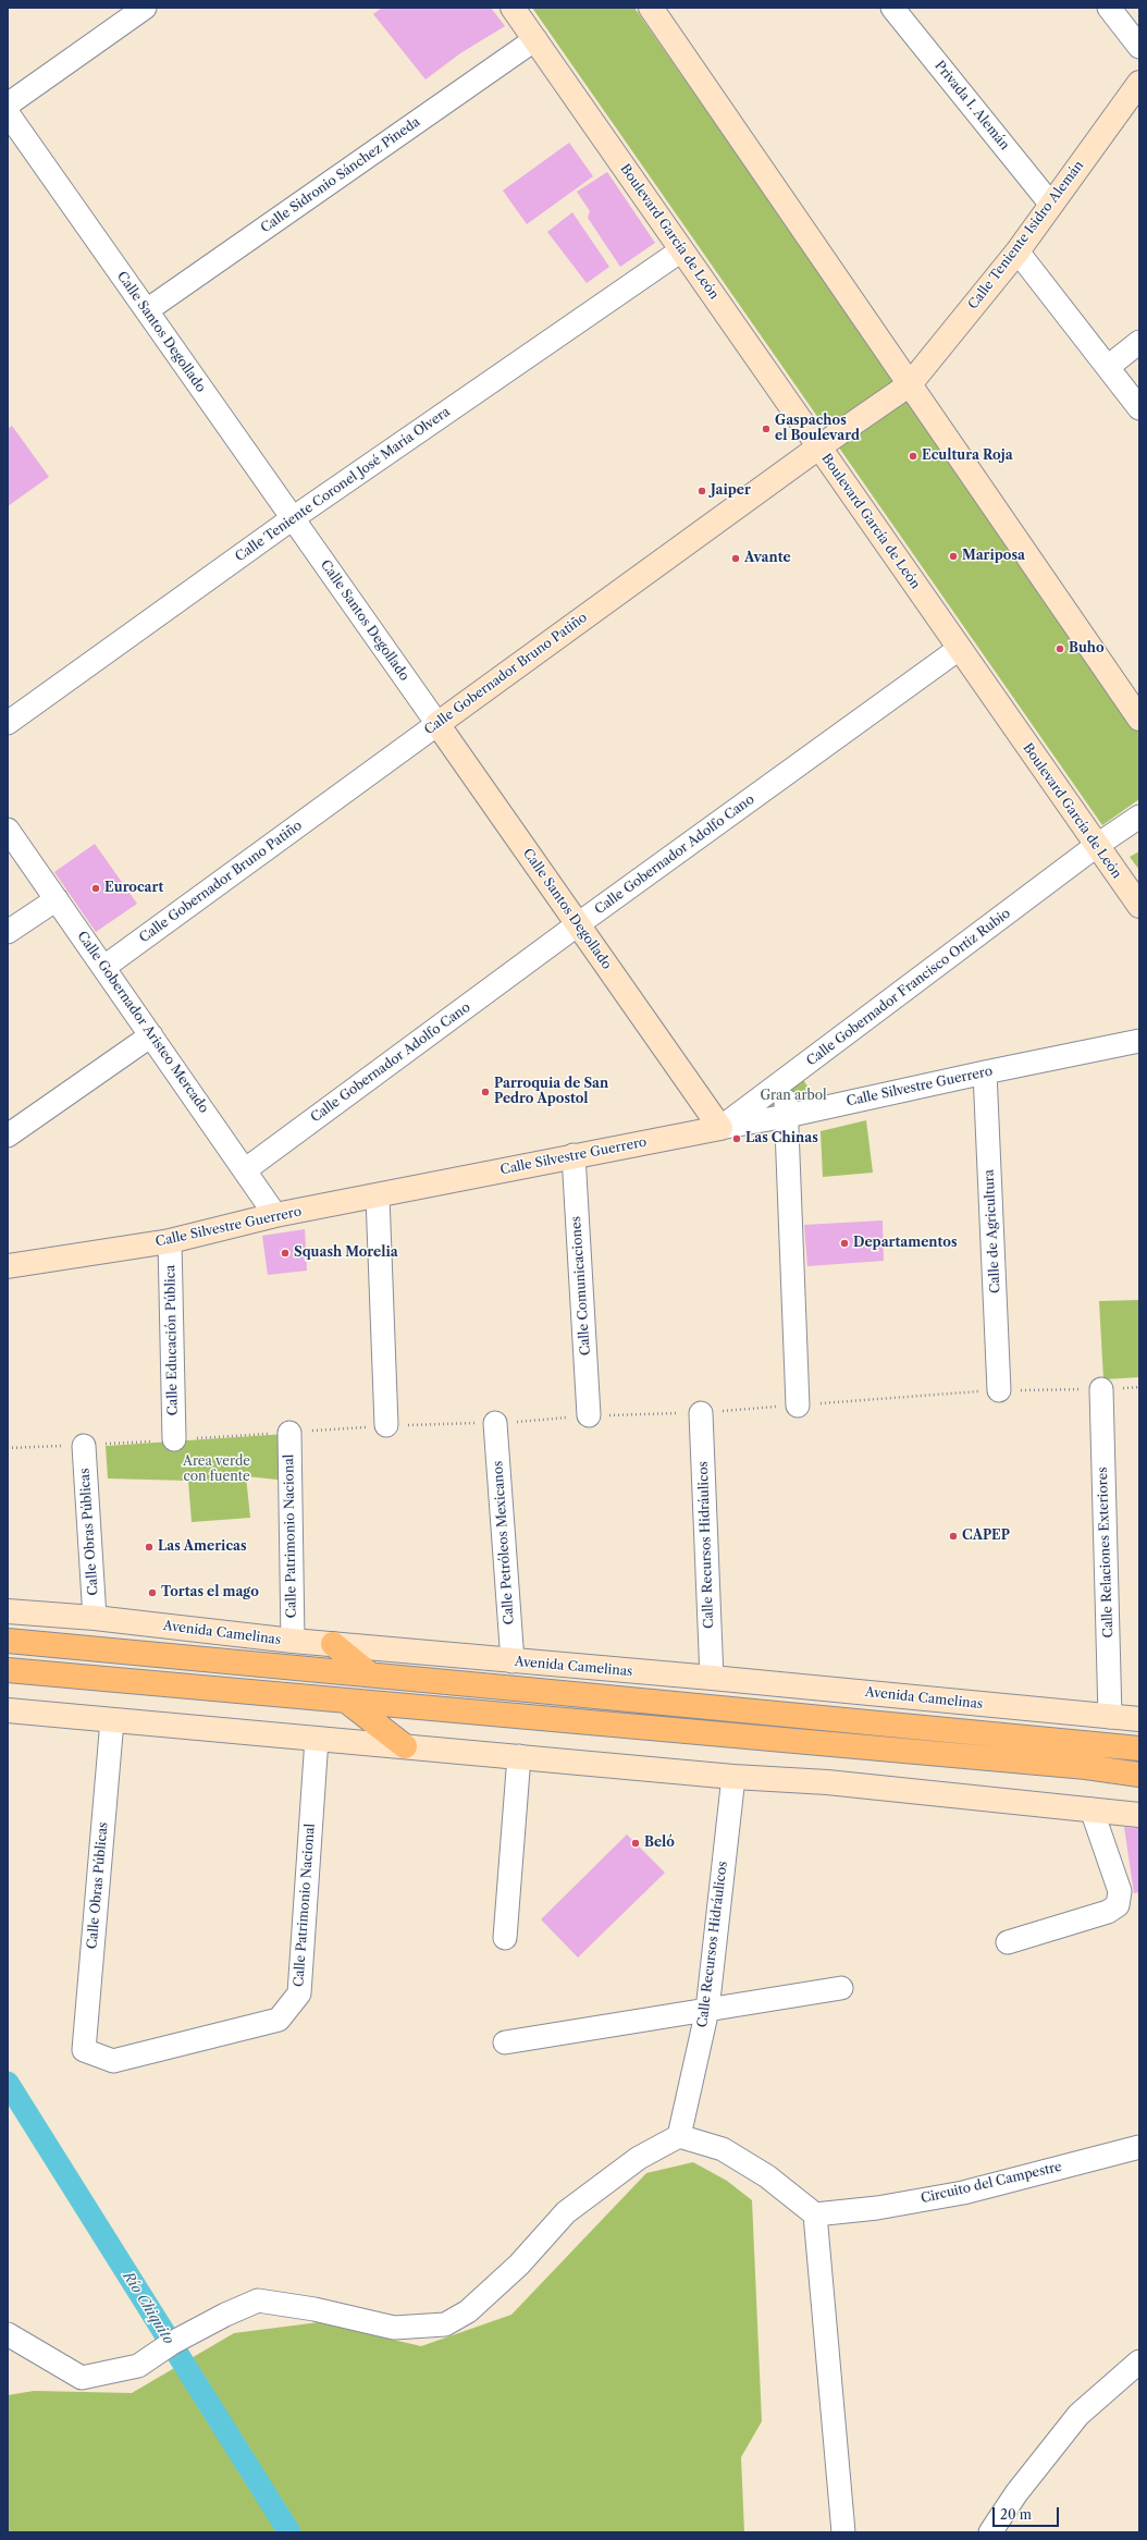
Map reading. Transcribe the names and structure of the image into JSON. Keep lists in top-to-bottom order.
{
  "streets": {
    "highway": ["Avenida Camelinas"],
    "street": [
      "Privada I. Alemán",
      "Calle Sidronio Sánchez Pineda",
      "Boulevard García de León",
      "Calle Teniente Isidro Alemán",
      "Calle Santos Degollado",
      "Calle Teniente Coronel José María Olvera",
      "Calle Gobernador Bruno Patiño",
      "Calle Gobernador Adolfo Cano",
      "Calle Gobernador Francisco Ortiz Rubio",
      "Calle Gobernador Aristeo Mercado",
      "Calle Silvestre Guerrero",
      "Calle de Agricultura",
      "Calle Comunicaciones",
      "Calle Educación Pública",
      "Calle Obras Públicas",
      "Calle Patrimonio Nacional",
      "Calle Petróleos Mexicanos",
      "Calle Recursos Hidráulicos",
      "Calle Relaciones Exteriores",
      "Circuito del Campestre"
    ]
  },
  "crossings": [
    ["Privada I. Alemán", "Calle Teniente Isidro Alemán"],
    ["Calle Sidronio Sánchez Pineda", "Boulevard García de León"],
    ["Calle Sidronio Sánchez Pineda", "Calle Santos Degollado"],
    ["Boulevard García de León", "Calle Teniente Coronel José María Olvera"],
    ["Boulevard García de León", "Calle Gobernador Bruno Patiño"],
    ["Boulevard García de León", "Calle Gobernador Adolfo Cano"],
    ["Boulevard García de León", "Calle Gobernador Francisco Ortiz Rubio"],
    ["Calle Teniente Isidro Alemán", "Calle Gobernador Bruno Patiño"],
    ["Calle Santos Degollado", "Calle Teniente Coronel José María Olvera"],
    ["Calle Santos Degollado", "Calle Gobernador Bruno Patiño"],
    ["Calle Santos Degollado", "Calle Gobernador Adolfo Cano"],
    ["Calle Santos Degollado", "Calle Gobernador Francisco Ortiz Rubio"],
    ["Calle Santos Degollado", "Calle Silvestre Guerrero"],
    ["Calle Gobernador Bruno Patiño", "Calle Gobernador Aristeo Mercado"],
    ["Calle Gobernador Adolfo Cano", "Calle Gobernador Aristeo Mercado"],
    ["Calle Gobernador Francisco Ortiz Rubio", "Calle Silvestre Guerrero"],
    ["Calle Gobernador Aristeo Mercado", "Calle Silvestre Guerrero"],
    ["Calle Silvestre Guerrero", "Calle de Agricultura"],
    ["Calle Silvestre Guerrero", "Calle Comunicaciones"],
    ["Calle Silvestre Guerrero", "Calle Educación Pública"],
    ["Calle Obras Públicas", "Calle Patrimonio Nacional"],
    ["Calle Obras Públicas", "Avenida Camelinas"],
    ["Calle Patrimonio Nacional", "Avenida Camelinas"],
    ["Calle Petróleos Mexicanos", "Avenida Camelinas"],
    ["Calle Recursos Hidráulicos", "Avenida Camelinas"],
    ["Calle Relaciones Exteriores", "Avenida Camelinas"]
  ],
  "water": ["Río Chiquito"],
  "parks": ["Gran arbol", "Area verde con fuente"],
  "places": [
    "Gaspachos el Boulevard",
    "Ecultura Roja",
    "Jaiper",
    "Mariposa",
    "Avante",
    "Buho",
    "Eurocart",
    "Parroquia de San Pedro Apostol",
    "Las Chinas",
    "Departamentos",
    "Squash Morelia",
    "CAPEP",
    "Las Americas",
    "Tortas el mago",
    "Beló"
  ],
  "scale_bar": "20 m"
}
